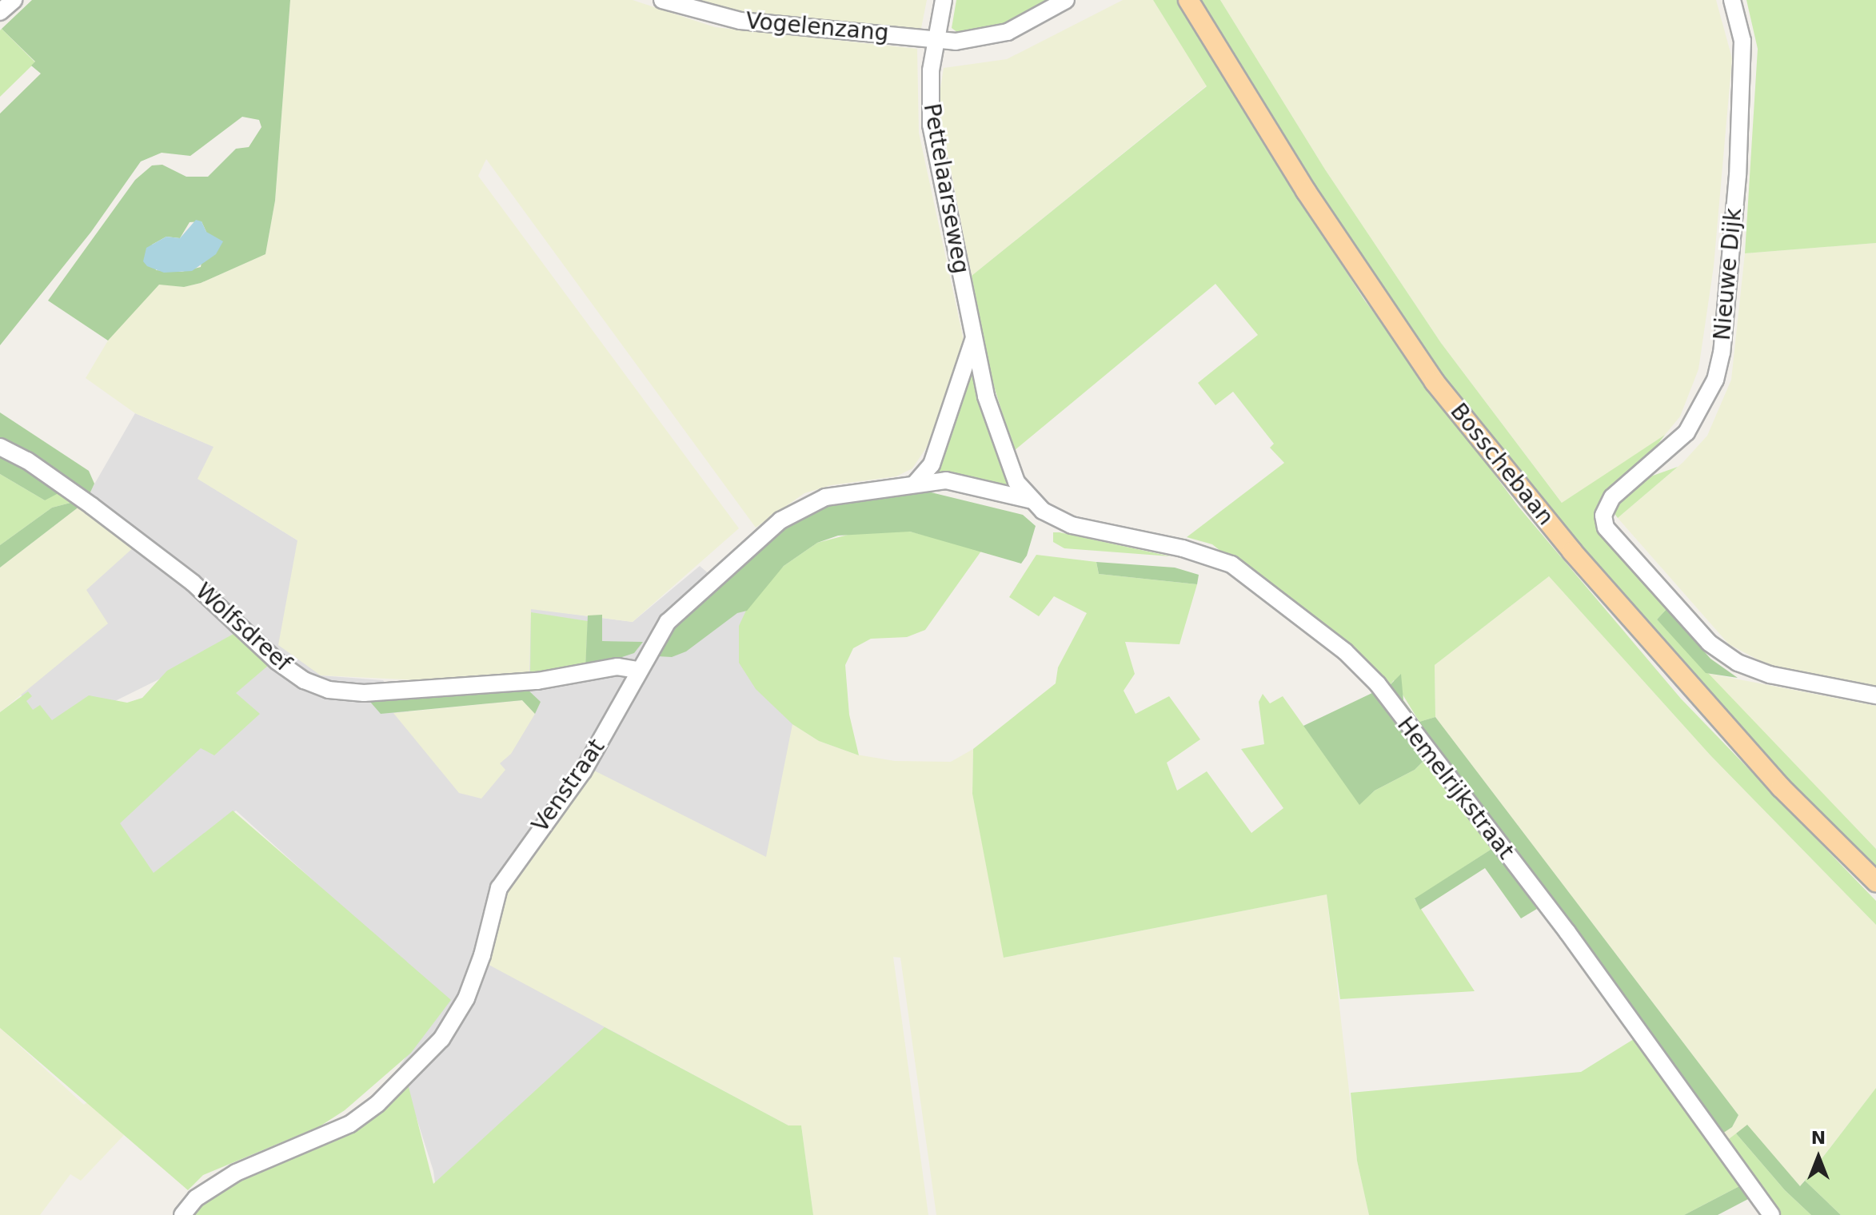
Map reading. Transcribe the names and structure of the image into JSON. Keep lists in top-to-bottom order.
{
  "streets": {
    "main road": ["Bosschebaan"],
    "street": [
      "Vogelenzang",
      "Pettelaarseweg",
      "Nieuwe Dijk",
      "Wolfsdreef",
      "Venstraat",
      "Hemelrijkstraat"
    ]
  },
  "crossings": [
    ["Vogelenzang", "Pettelaarseweg"],
    ["Pettelaarseweg", "Venstraat"],
    ["Pettelaarseweg", "Hemelrijkstraat"],
    ["Wolfsdreef", "Venstraat"],
    ["Venstraat", "Hemelrijkstraat"]
  ],
  "north": "top"
}
